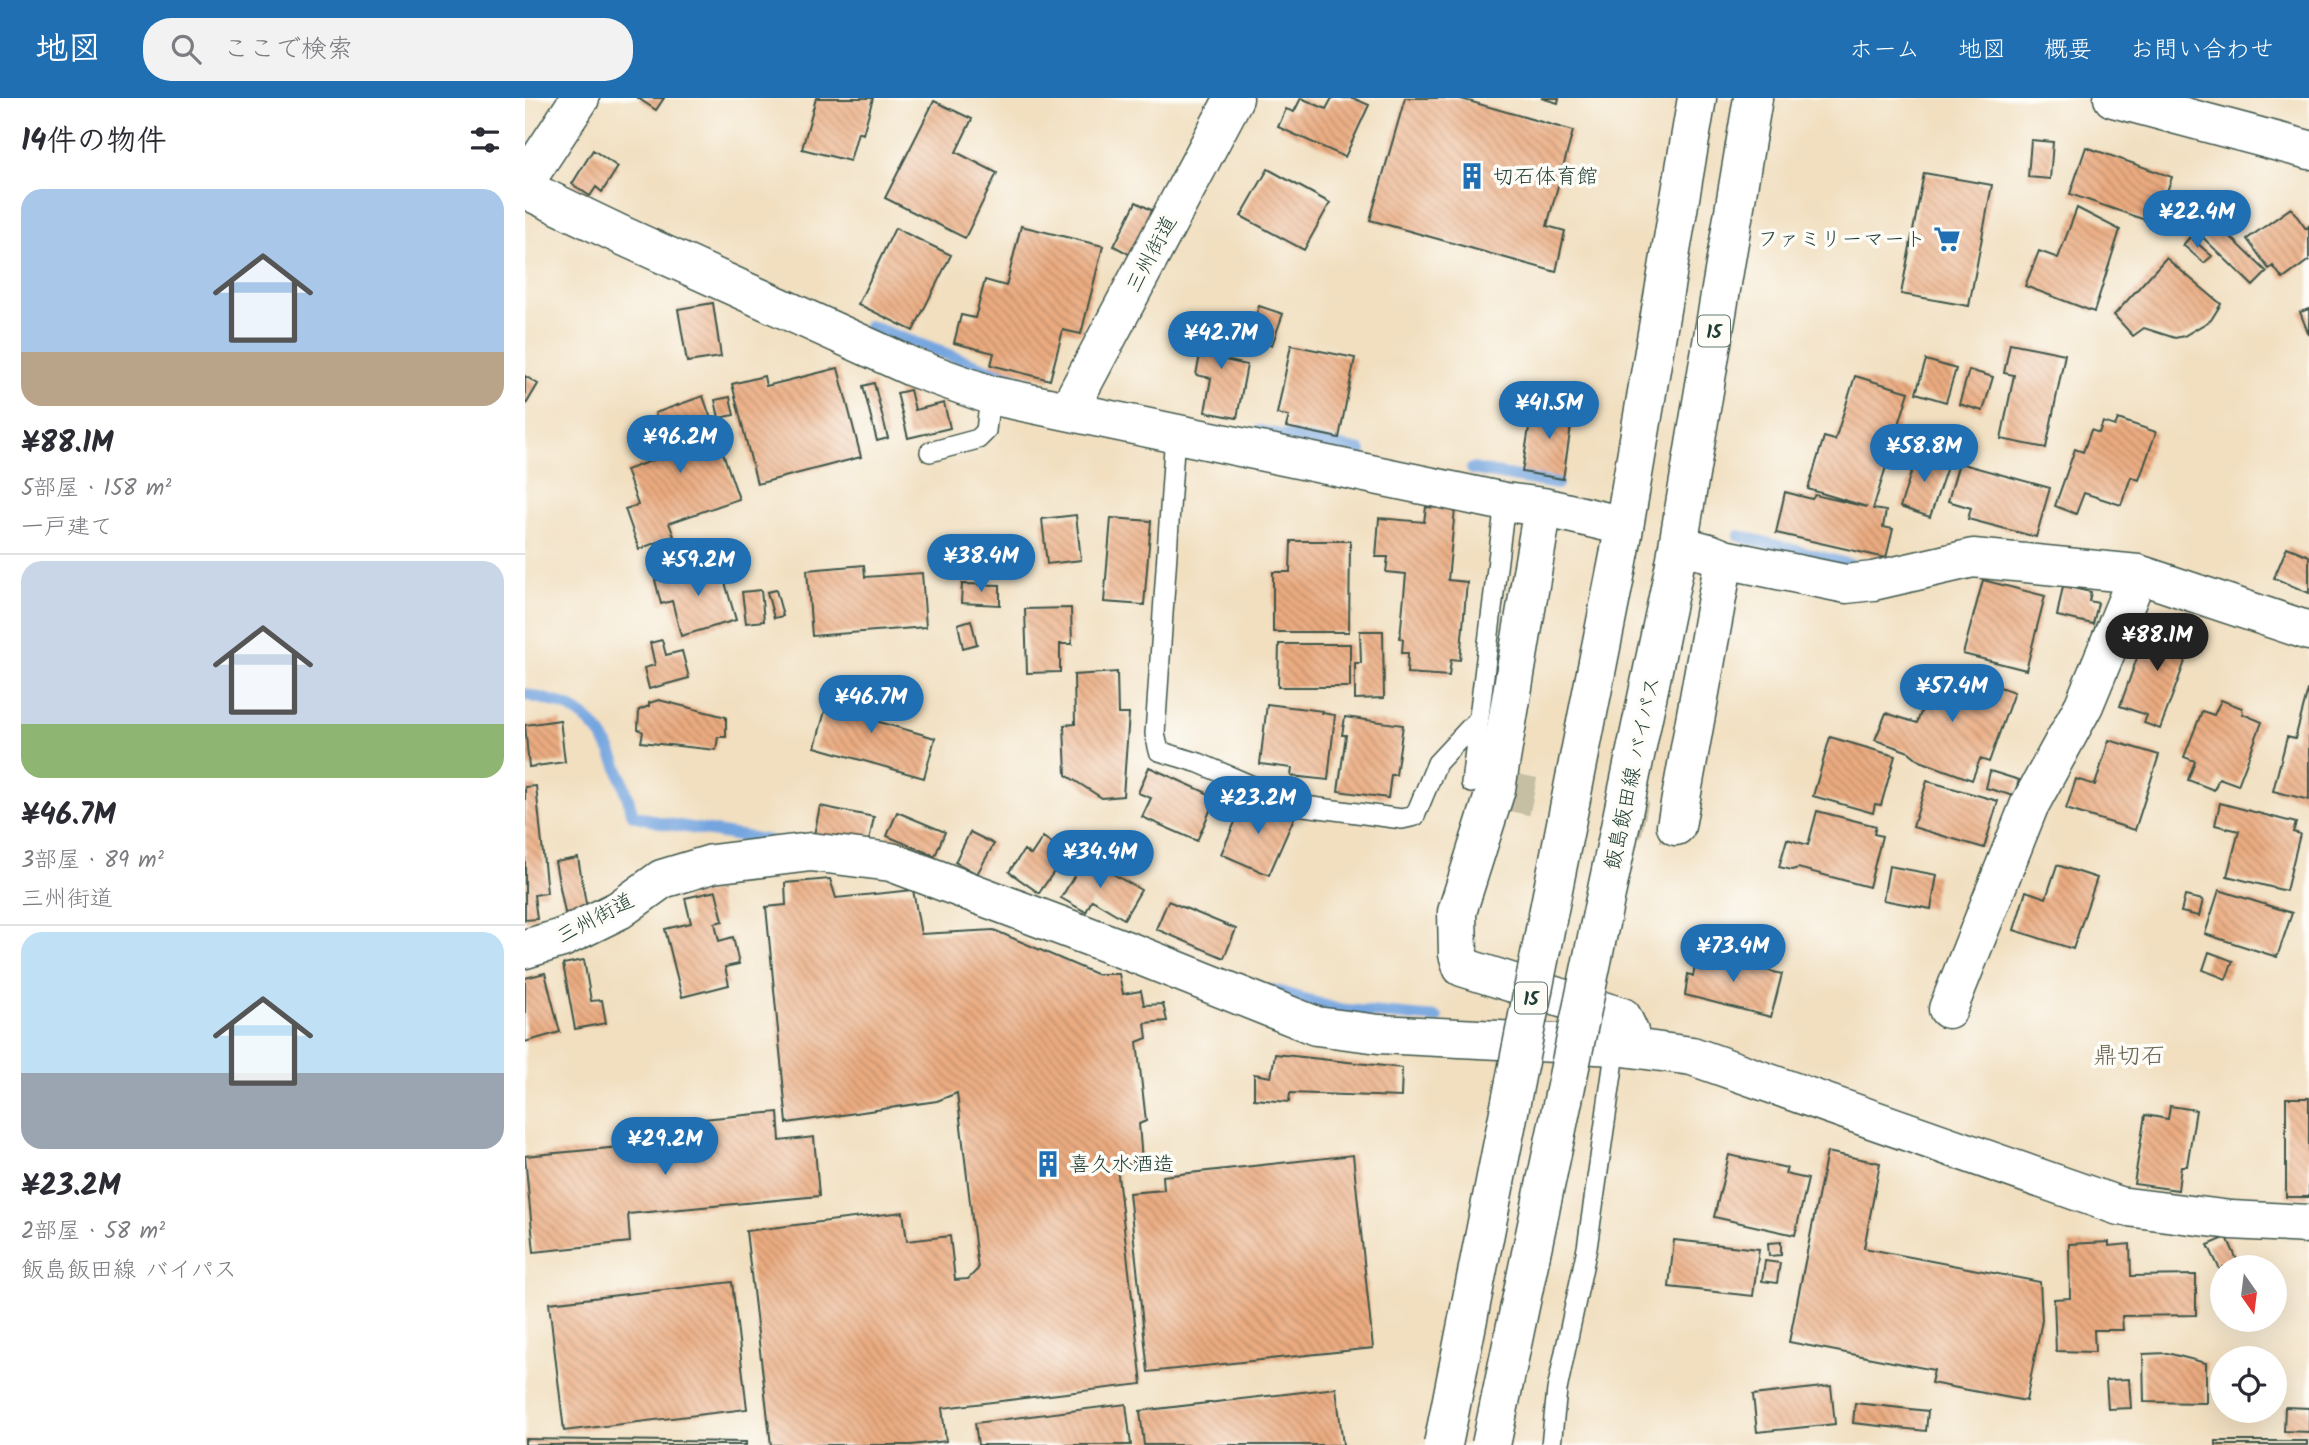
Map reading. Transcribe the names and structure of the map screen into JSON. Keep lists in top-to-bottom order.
{
  "streets": {
    "main road": ["三州街道", "15", "飯島飯田線 バイパス"]
  },
  "districts": ["鼎切石"],
  "places": {
    "building": ["切石体育館", "喜久水酒造"],
    "supermarket": ["ファミリーマート"]
  },
  "north": "bottom",
  "page": {
    "header": "地図",
    "search": "ここで検索",
    "nav": [
      "ホーム",
      "地図",
      "概要",
      "お問い合わせ"
    ],
    "heading": "14件の物件",
    "list": [
      {
        "name": "¥88.1M",
        "note": "5部屋 · 158 m² · 一戸建て"
      },
      {
        "name": "¥46.7M",
        "note": "3部屋 · 89 m² · 三州街道"
      },
      {
        "name": "¥23.2M",
        "note": "2部屋 · 58 m² · 飯島飯田線 バイパス"
      }
    ],
    "price": [
      "¥22.4M",
      "¥42.7M",
      "¥41.5M",
      "¥96.2M",
      "¥58.8M",
      "¥38.4M",
      "¥59.2M",
      "¥88.1M",
      "¥57.4M",
      "¥46.7M",
      "¥23.2M",
      "¥34.4M",
      "¥73.4M",
      "¥29.2M"
    ]
  }
}
